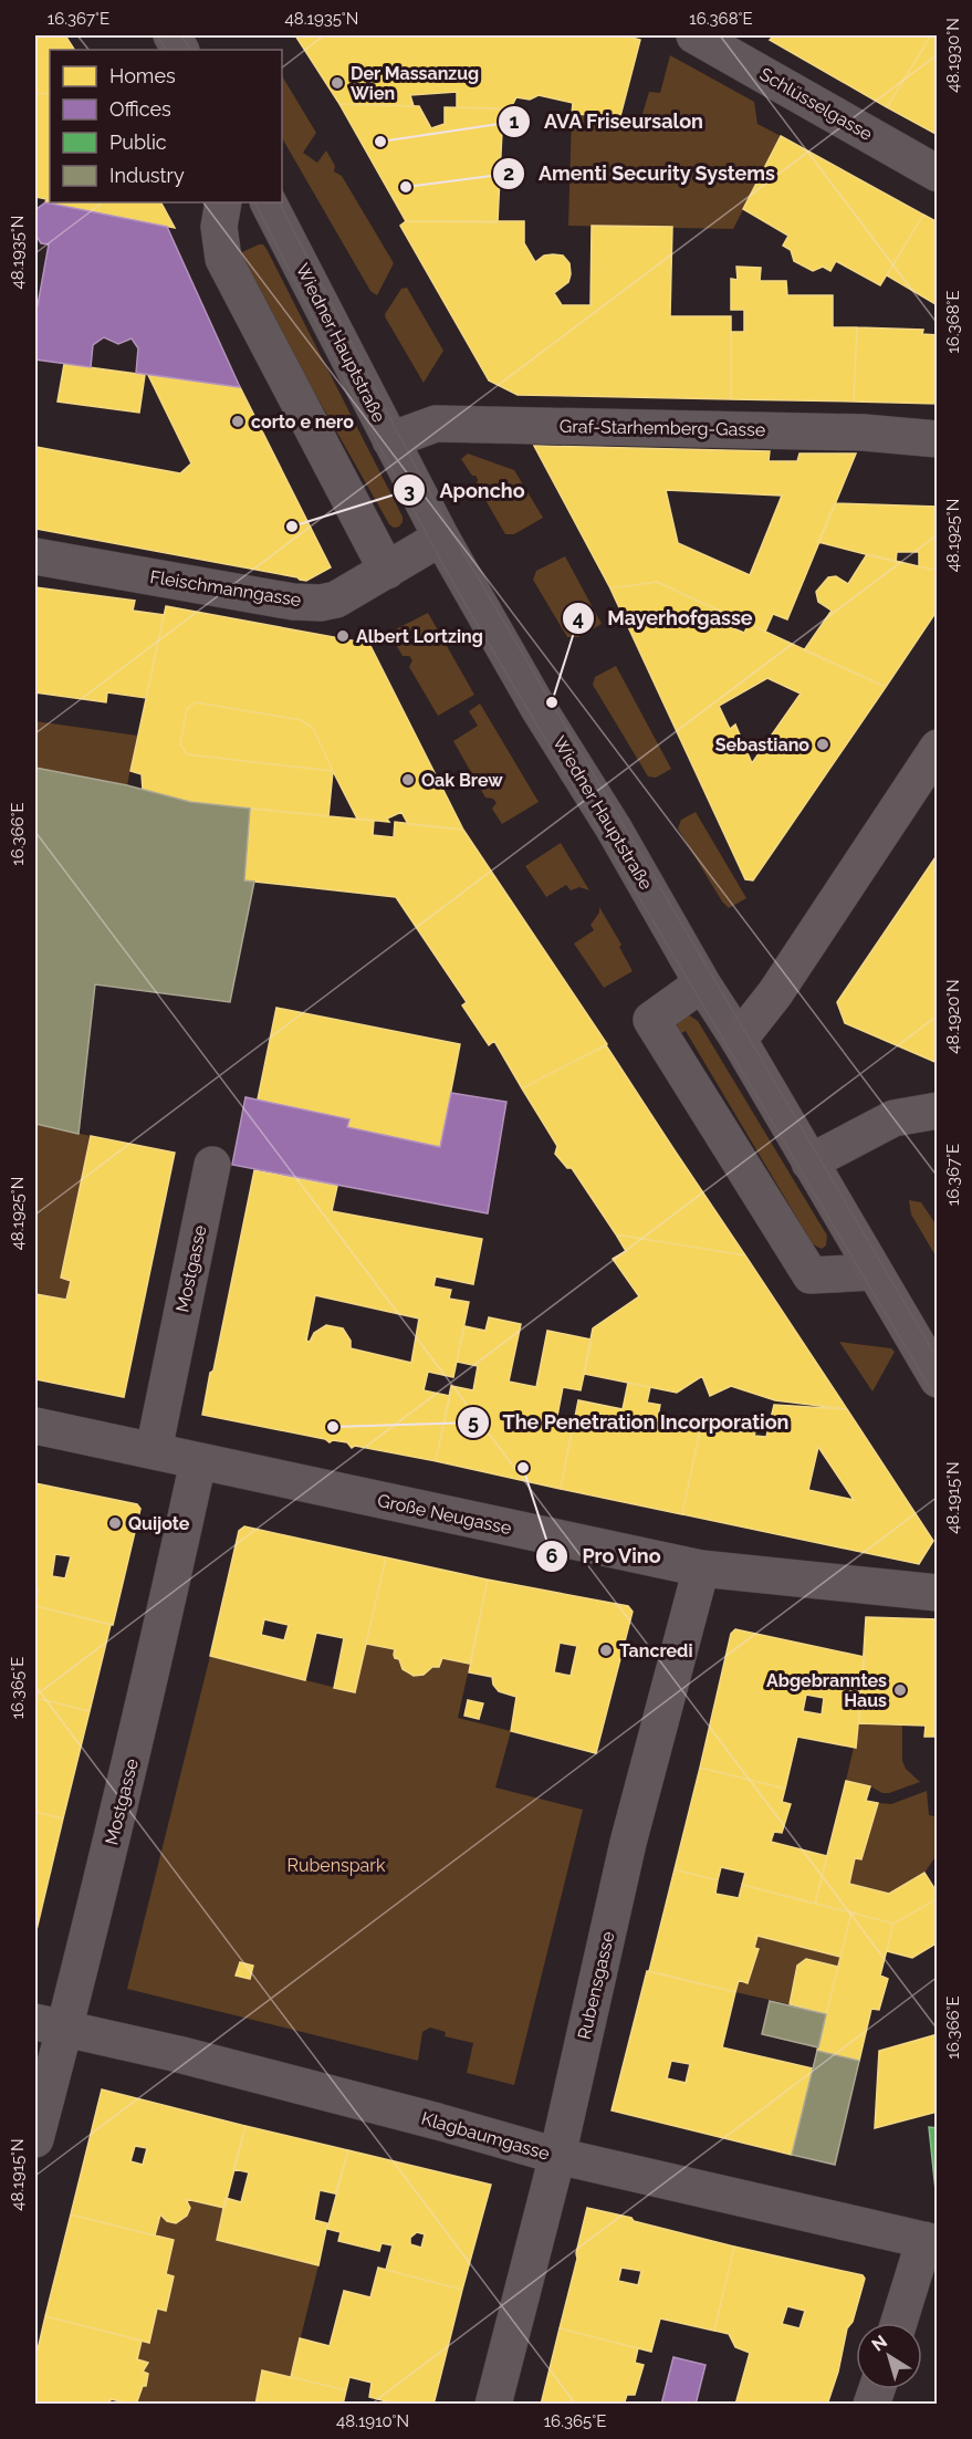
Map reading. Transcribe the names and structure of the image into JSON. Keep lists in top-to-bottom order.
{
  "streets": {
    "main road": ["Wiedner Hauptstraße"],
    "street": [
      "Schlüsselgasse",
      "Graf-Starhemberg-Gasse",
      "Fleischmanngasse",
      "Mostgasse",
      "Große Neugasse",
      "Rubensgasse",
      "Klagbaumgasse"
    ]
  },
  "crossings": [
    ["Wiedner Hauptstraße", "Graf-Starhemberg-Gasse"],
    ["Wiedner Hauptstraße", "Fleischmanngasse"],
    ["Mostgasse", "Große Neugasse"],
    ["Mostgasse", "Klagbaumgasse"],
    ["Große Neugasse", "Rubensgasse"],
    ["Rubensgasse", "Klagbaumgasse"]
  ],
  "parks": ["Rubenspark"],
  "places": [
    "Der Massanzug Wien",
    "AVA Friseursalon",
    "Amenti Security Systems",
    "corto e nero",
    "Aponcho",
    "Albert Lortzing",
    "Mayerhofgasse",
    "Sebastiano",
    "Oak Brew",
    "The Penetration Incorporation",
    "Pro Vino",
    "Quijote",
    "Tancredi",
    "Abgebranntes Haus"
  ],
  "legend": [
    "Homes",
    "Offices",
    "Public",
    "Industry"
  ],
  "north": "top left",
  "coordinates": [
    "16.367°E",
    "48.1935°N",
    "16.368°E",
    "48.1930°N",
    "48.1925°N",
    "16.366°E",
    "48.1920°N",
    "48.1915°N",
    "16.365°E",
    "48.1910°N"
  ]
}
